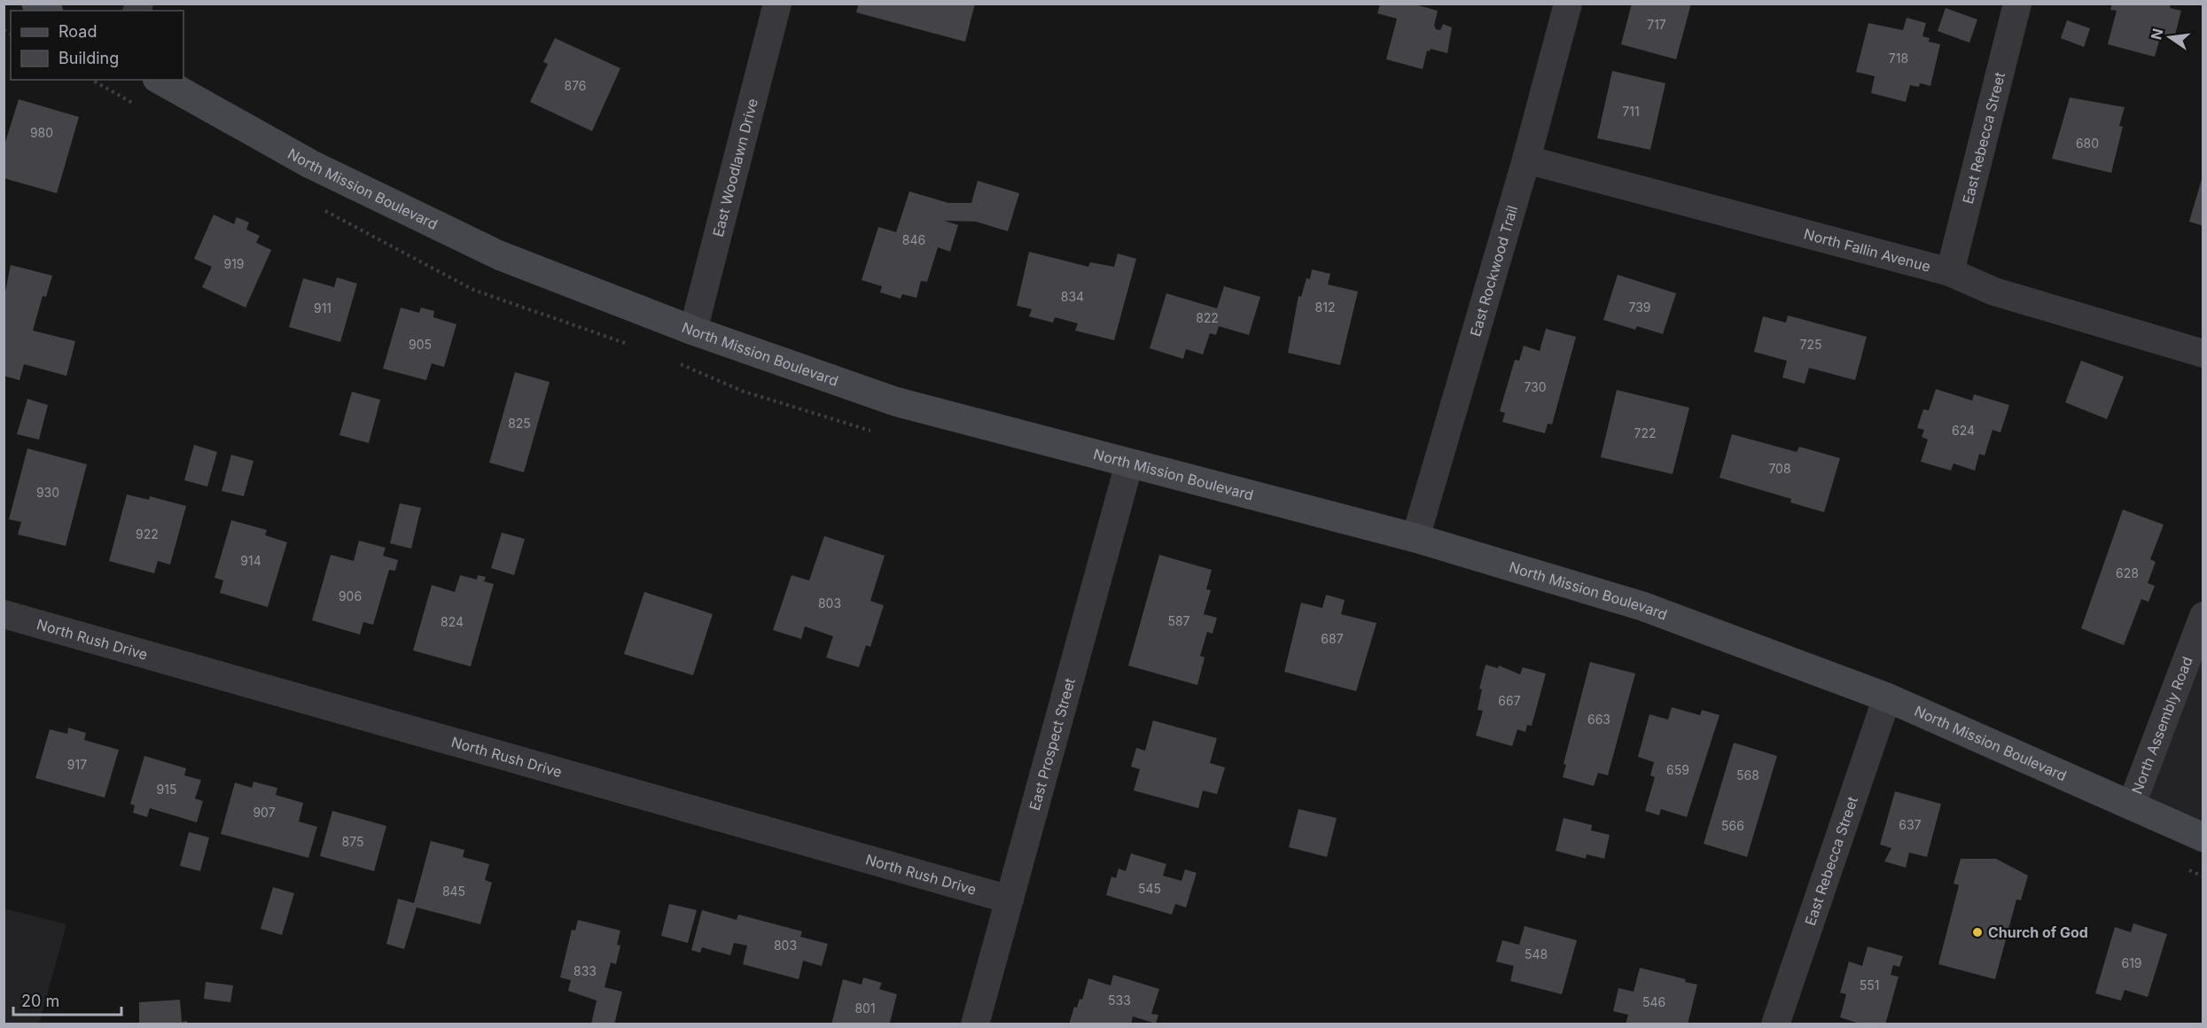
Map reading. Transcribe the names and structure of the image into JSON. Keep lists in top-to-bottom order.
{
  "streets": {
    "main road": ["North Mission Boulevard"],
    "street": [
      "East Rebecca Street",
      "East Woodlawn Drive",
      "North Fallin Avenue",
      "East Rockwood Trail",
      "North Rush Drive",
      "North Assembly Road",
      "East Prospect Street"
    ]
  },
  "crossings": [
    ["East Rebecca Street", "North Mission Boulevard"],
    ["East Rebecca Street", "North Fallin Avenue"],
    ["East Woodlawn Drive", "North Mission Boulevard"],
    ["North Mission Boulevard", "East Rockwood Trail"],
    ["North Mission Boulevard", "North Assembly Road"],
    ["North Mission Boulevard", "East Prospect Street"],
    ["North Fallin Avenue", "East Rockwood Trail"],
    ["North Rush Drive", "East Prospect Street"]
  ],
  "places": ["Church of God"],
  "house_numbers": [
    "717",
    "718",
    "876",
    "711",
    "980",
    "680",
    "846",
    "919",
    "834",
    "812",
    "739",
    "911",
    "822",
    "905",
    "725",
    "730",
    "825",
    "624",
    "722",
    "708",
    "930",
    "922",
    "914",
    "628",
    "906",
    "803",
    "587",
    "824",
    "687",
    "667",
    "663",
    "917",
    "659",
    "568",
    "915",
    "907",
    "637",
    "566",
    "875",
    "545",
    "845",
    "803",
    "548",
    "619",
    "833",
    "551",
    "533",
    "546",
    "801"
  ],
  "legend": ["Road", "Building"],
  "scale_bar": "20 m",
  "north": "left"
}
